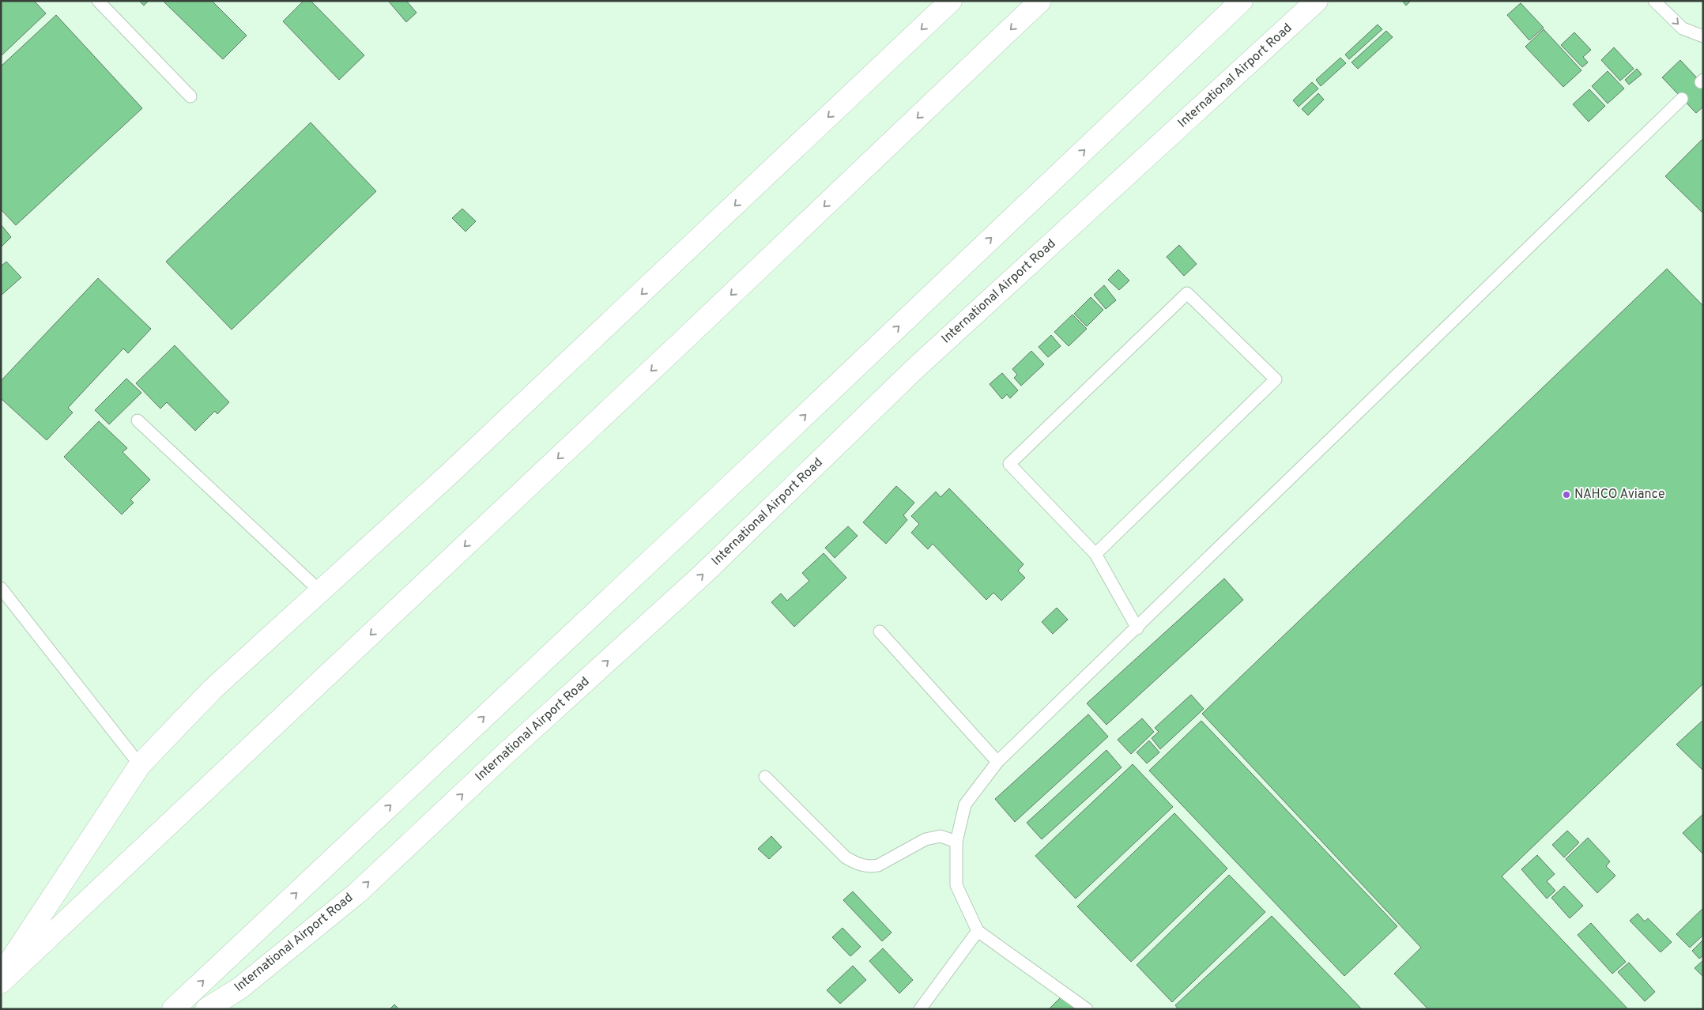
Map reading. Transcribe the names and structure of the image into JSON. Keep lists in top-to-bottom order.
{
  "streets": {
    "main road": ["International Airport Road"]
  },
  "places": ["NAHCO Aviance"]
}
